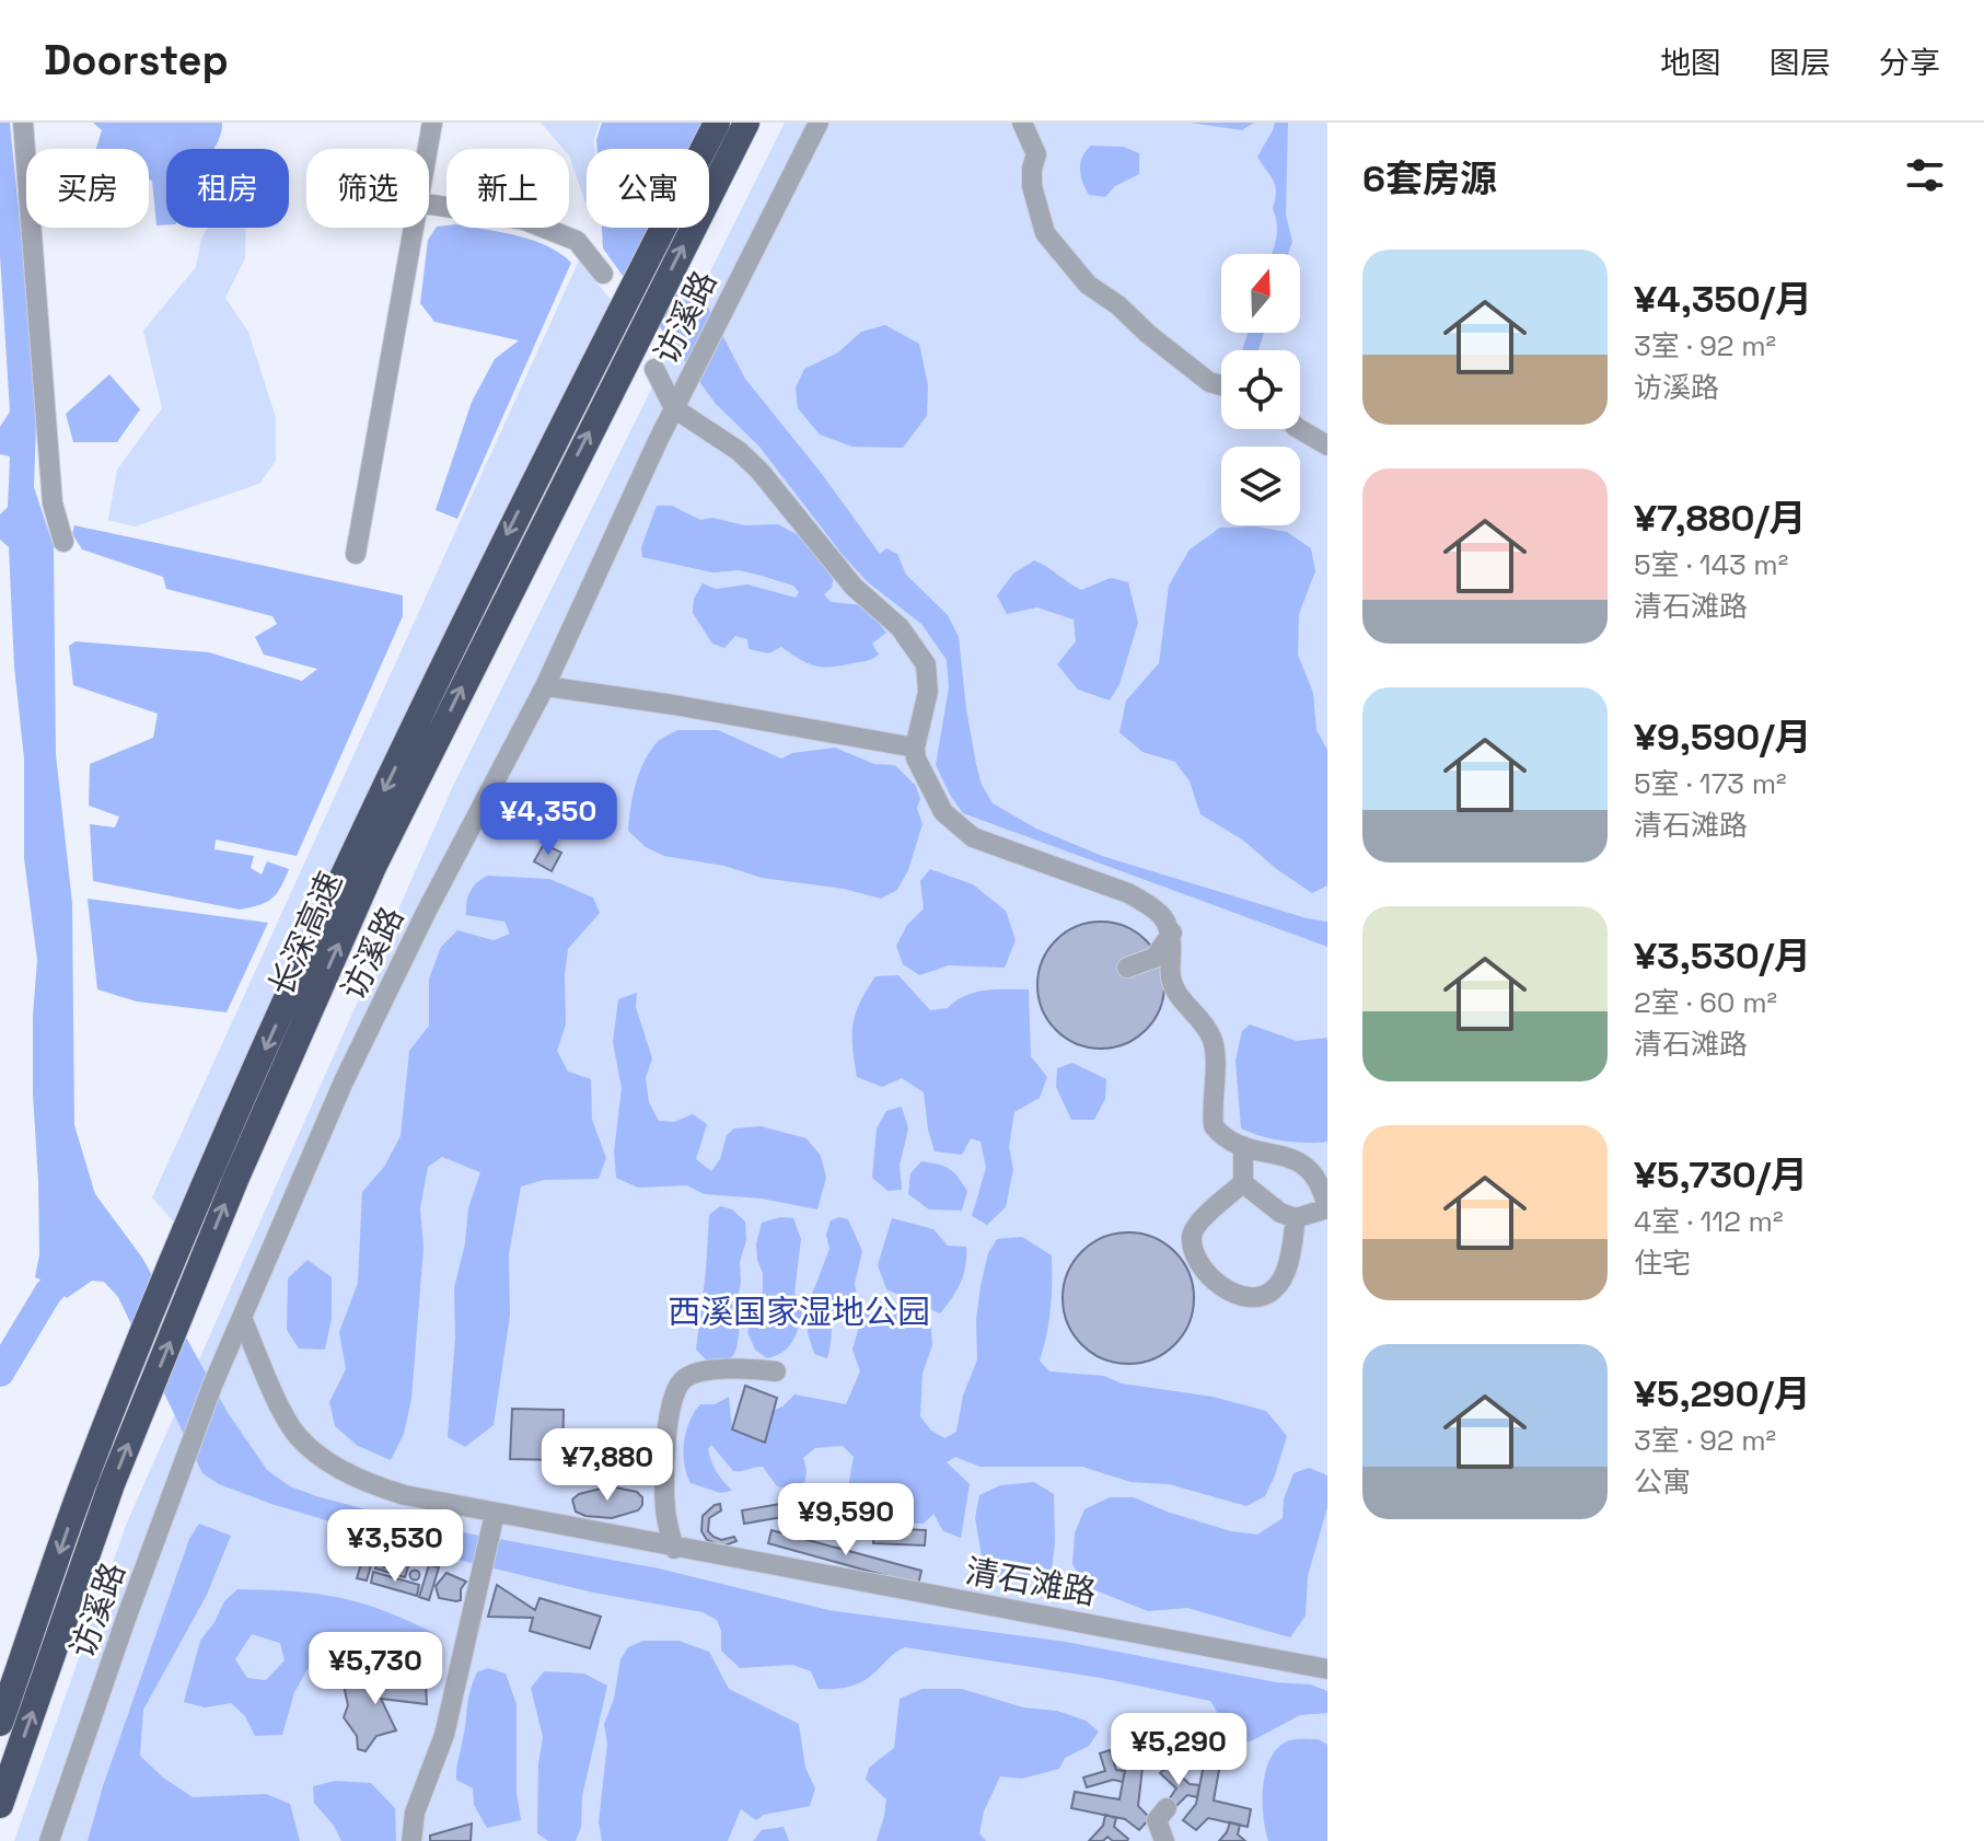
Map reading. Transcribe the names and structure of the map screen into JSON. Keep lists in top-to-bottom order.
{
  "streets": {
    "highway": ["长深高速"],
    "street": ["访溪路", "清石滩路"]
  },
  "crossings": [
    ["访溪路", "清石滩路"]
  ],
  "parks": ["西溪国家湿地公园"],
  "north": "top",
  "page": {
    "header": "Doorstep",
    "nav": ["地图", "图层", "分享"],
    "heading": "6套房源",
    "chip": [
      "买房",
      "租房",
      "筛选",
      "新上",
      "公寓"
    ],
    "list": [
      {
        "name": "¥4,350/月",
        "note": "3室 · 92 m² · 访溪路"
      },
      {
        "name": "¥7,880/月",
        "note": "5室 · 143 m² · 清石滩路"
      },
      {
        "name": "¥9,590/月",
        "note": "5室 · 173 m² · 清石滩路"
      },
      {
        "name": "¥3,530/月",
        "note": "2室 · 60 m² · 清石滩路"
      },
      {
        "name": "¥5,730/月",
        "note": "4室 · 112 m² · 住宅"
      },
      {
        "name": "¥5,290/月",
        "note": "3室 · 92 m² · 公寓"
      }
    ],
    "price": [
      "¥4,350",
      "¥7,880",
      "¥9,590",
      "¥3,530",
      "¥5,730",
      "¥5,290"
    ]
  }
}
